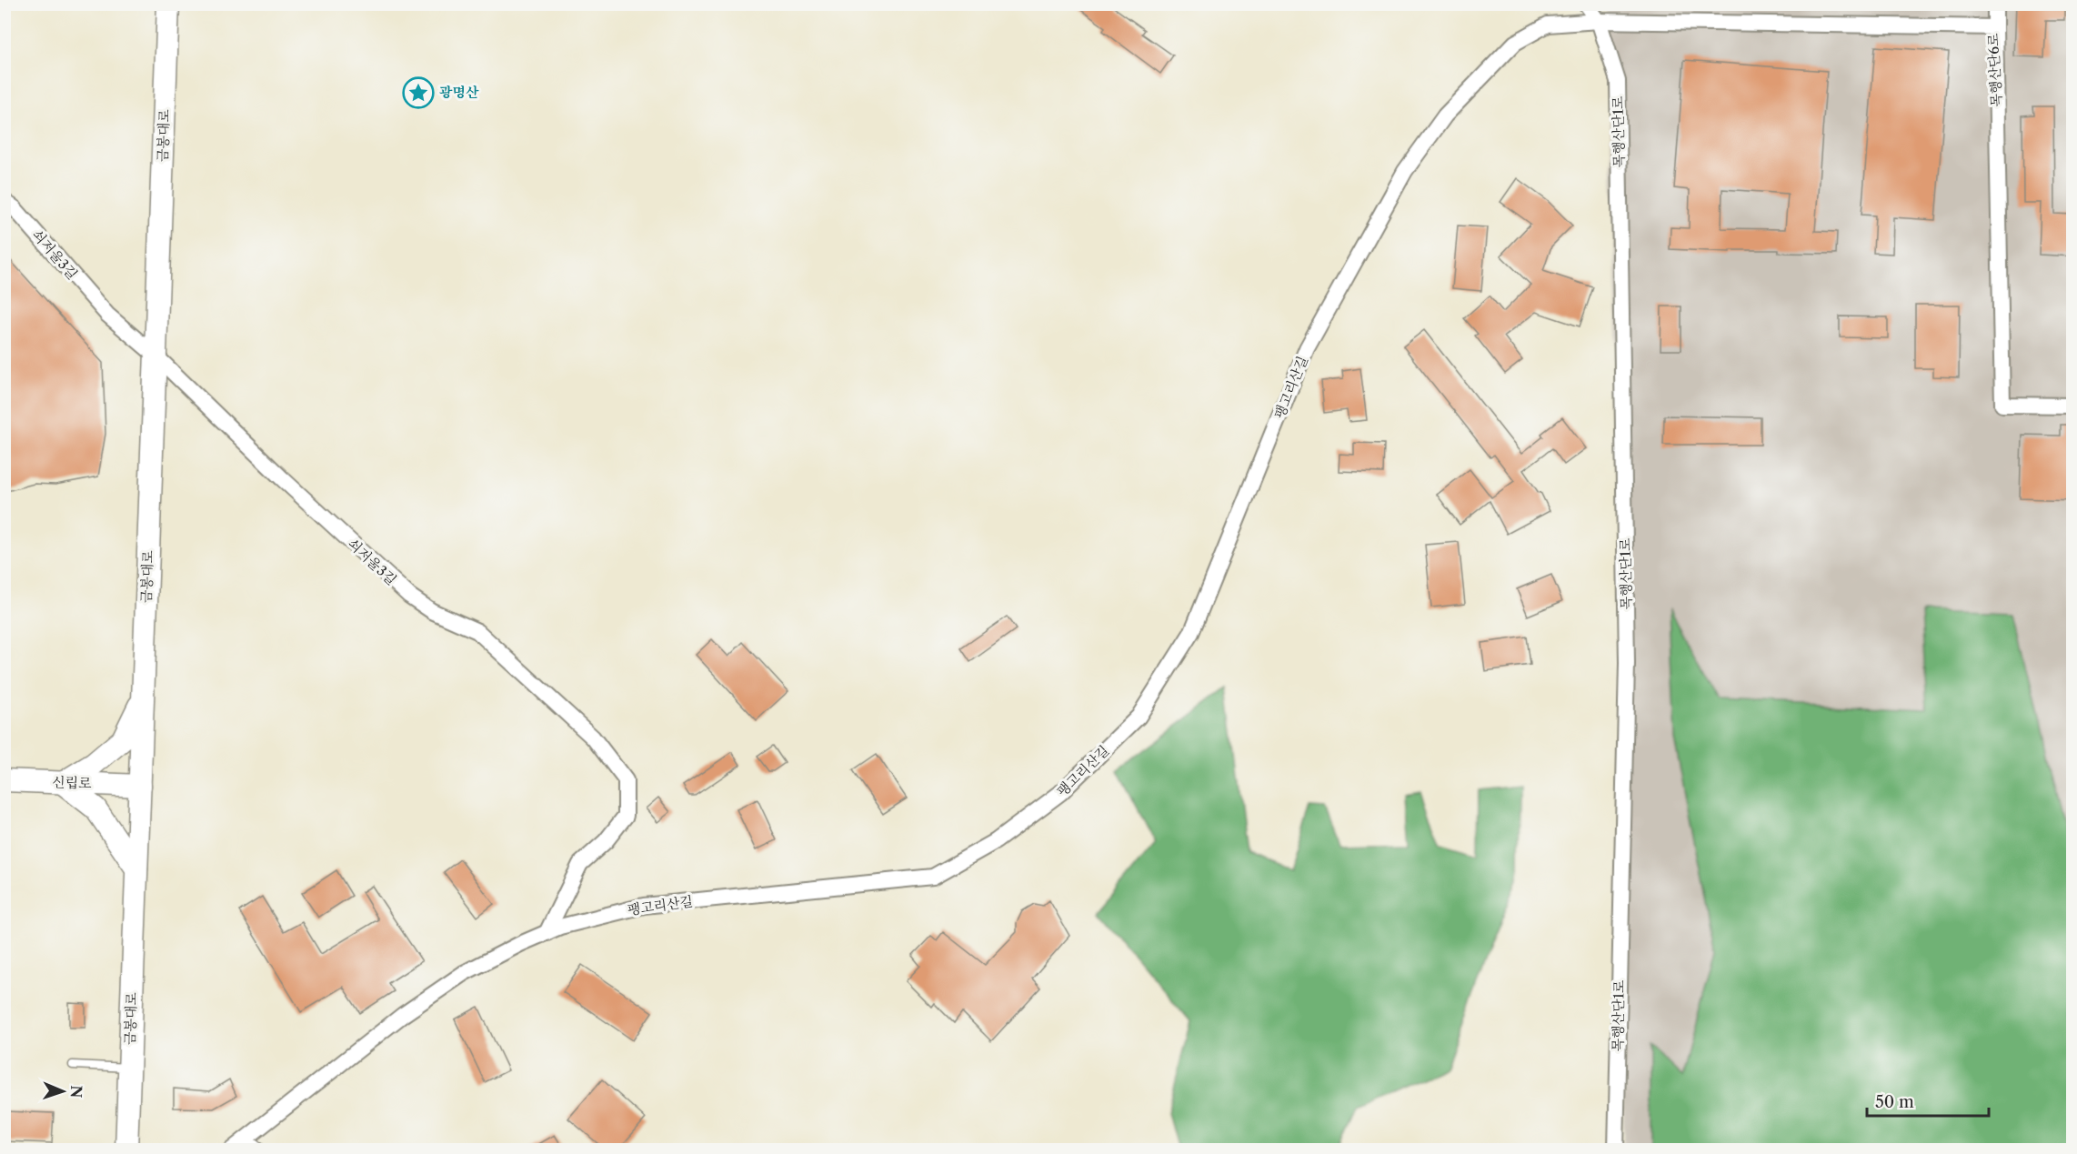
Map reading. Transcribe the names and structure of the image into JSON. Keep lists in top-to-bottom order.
{
  "streets": {
    "street": [
      "목행산단6로",
      "목행산단1로",
      "금봉대로",
      "쇠저울3길",
      "팽고리산길",
      "신립로"
    ]
  },
  "crossings": [
    ["목행산단6로", "목행산단1로"],
    ["목행산단6로", "팽고리산길"],
    ["목행산단1로", "팽고리산길"],
    ["금봉대로", "쇠저울3길"],
    ["금봉대로", "신립로"],
    ["쇠저울3길", "팽고리산길"]
  ],
  "places": {
    "place": ["광명산"]
  },
  "scale_bar": "50 m",
  "north": "right"
}
